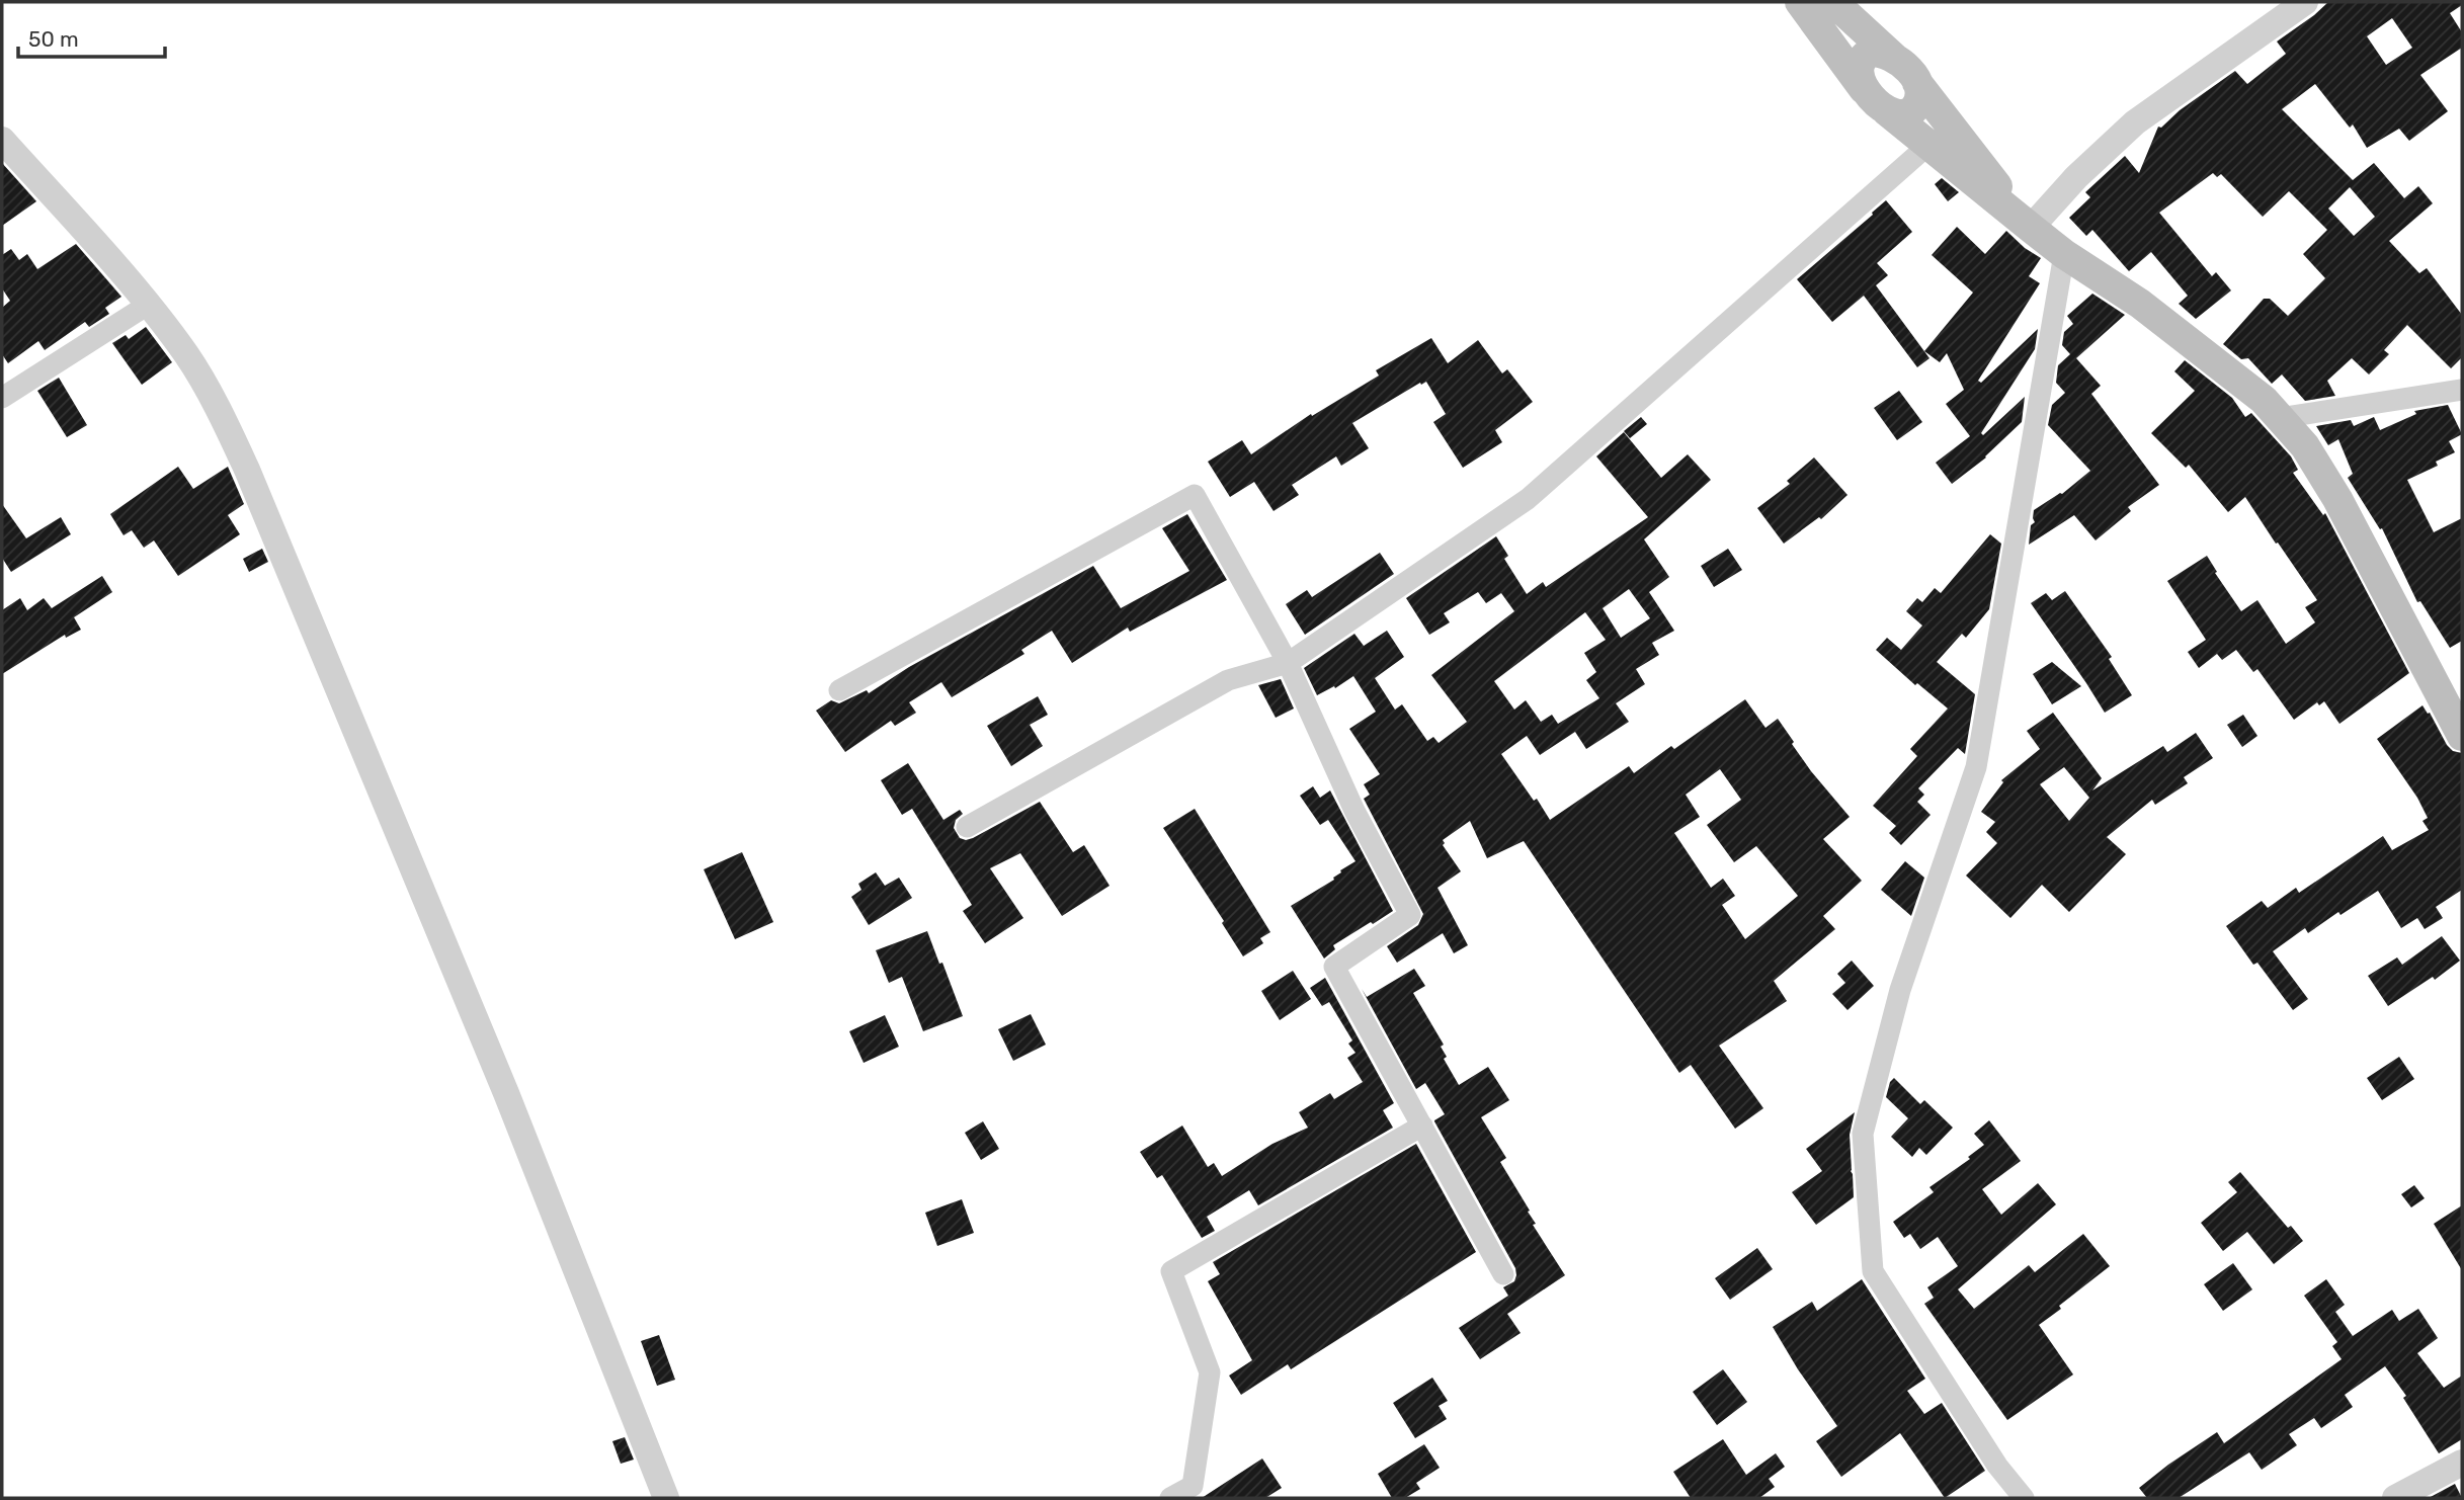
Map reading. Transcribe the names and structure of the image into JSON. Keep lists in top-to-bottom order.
{
  "scale_bar": "50 m"
}
